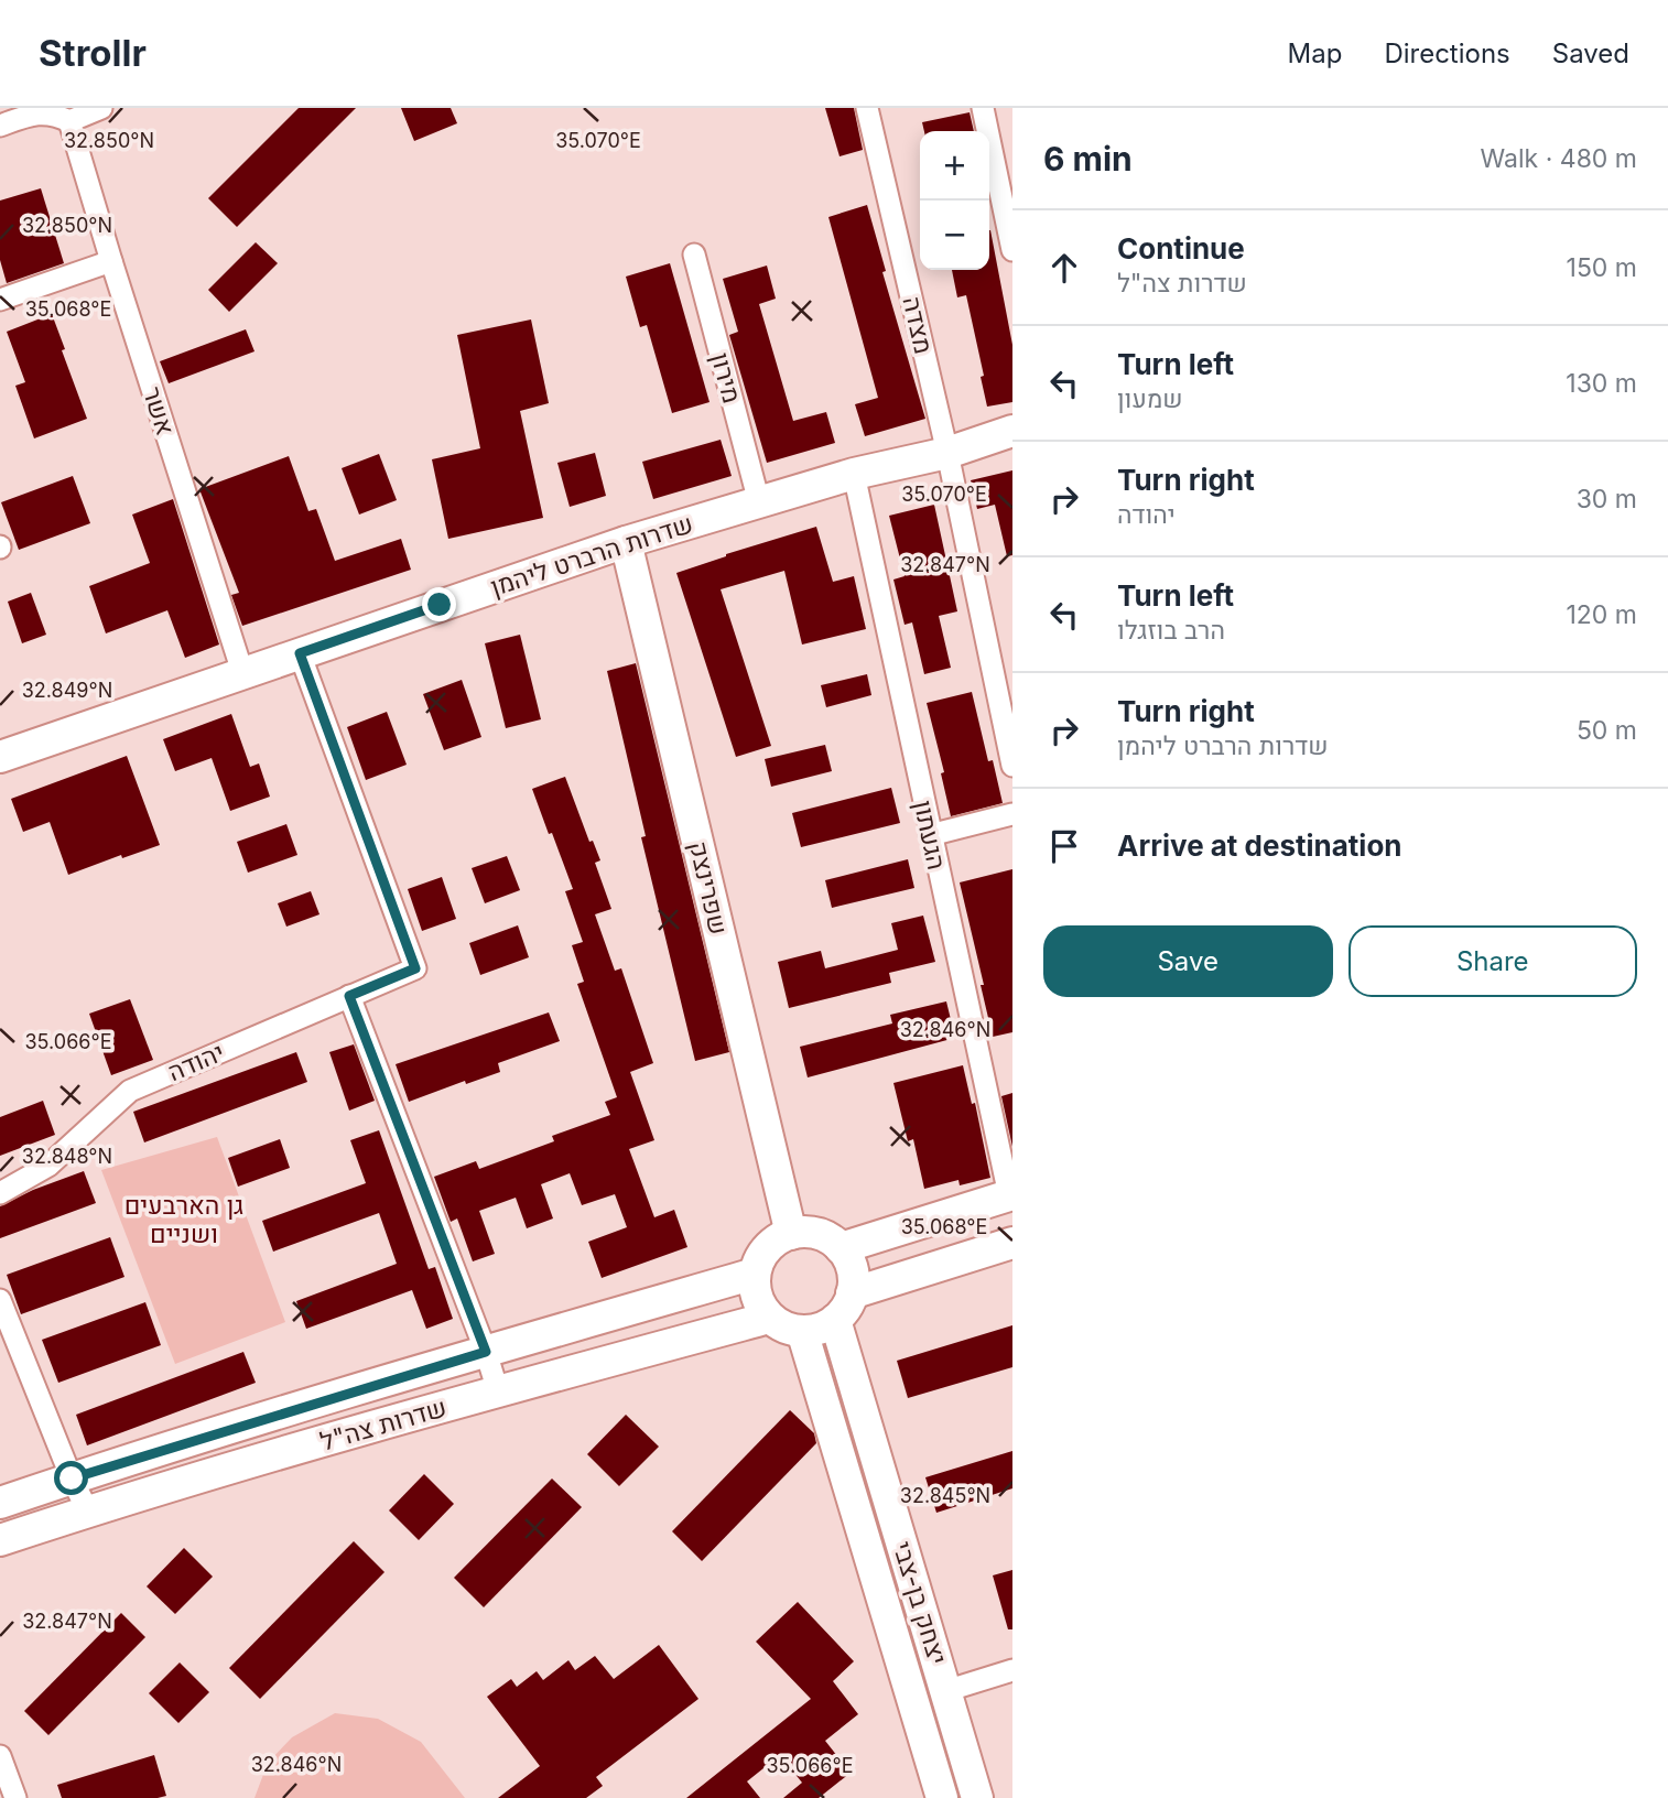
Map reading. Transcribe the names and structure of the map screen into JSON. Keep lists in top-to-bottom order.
{
  "streets": {
    "street": [
      "מצדה",
      "מירון",
      "אשר",
      "שדרות הרברט ליהמן",
      "הגעתון",
      "שפרינצק",
      "יהודה",
      "שדרות צה\"ל",
      "יצחק בן-צבי"
    ]
  },
  "crossings": [
    ["מצדה", "שדרות הרברט ליהמן"],
    ["מירון", "שדרות הרברט ליהמן"],
    ["אשר", "שדרות הרברט ליהמן"],
    ["שדרות הרברט ליהמן", "הגעתון"],
    ["שדרות הרברט ליהמן", "שפרינצק"],
    ["שדרות הרברט ליהמן", "יהודה"],
    ["שפרינצק", "שדרות צה\"ל"],
    ["שפרינצק", "יצחק בן-צבי"],
    ["שדרות צה\"ל", "יצחק בן-צבי"]
  ],
  "parks": ["גן הארבעים ושניים"],
  "page": {
    "header": "Strollr",
    "nav": ["Map", "Directions", "Saved"],
    "heading": ["6 min", "Walk · 480 m"],
    "map_buttons": ["+", "−"],
    "list": [
      ["Continue", "שדרות צה\"ל", "150 m"],
      ["Turn left", "שמעון", "130 m"],
      ["Turn right", "יהודה", "30 m"],
      ["Turn left", "הרב בוזגלו", "120 m"],
      ["Turn right", "שדרות הרברט ליהמן", "50 m"],
      "Arrive at destination"
    ],
    "buttons": ["Save", "Share"]
  },
  "coordinates": [
    "35.070°E",
    "32.850°N",
    "35.068°E",
    "32.847°N",
    "32.849°N",
    "32.846°N",
    "35.066°E",
    "32.848°N",
    "32.845°N"
  ]
}
